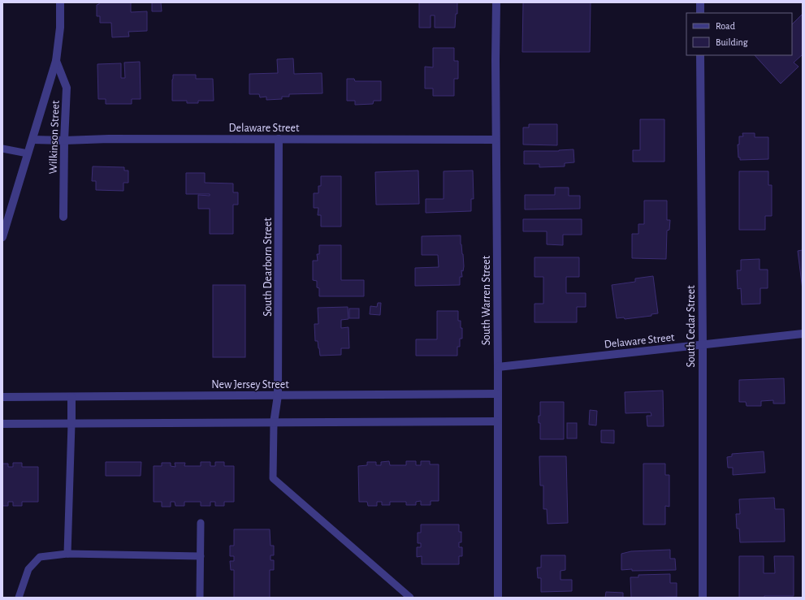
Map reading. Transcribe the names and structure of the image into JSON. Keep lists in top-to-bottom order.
{
  "streets": {
    "street": [
      "Delaware Street",
      "Wilkinson Street",
      "South Dearborn Street",
      "South Warren Street",
      "South Cedar Street",
      "New Jersey Street"
    ]
  },
  "crossings": [
    ["Delaware Street", "Wilkinson Street"],
    ["Delaware Street", "South Dearborn Street"],
    ["Delaware Street", "South Warren Street"],
    ["Delaware Street", "South Cedar Street"],
    ["South Dearborn Street", "New Jersey Street"],
    ["South Warren Street", "New Jersey Street"]
  ],
  "legend": ["Road", "Building"]
}
